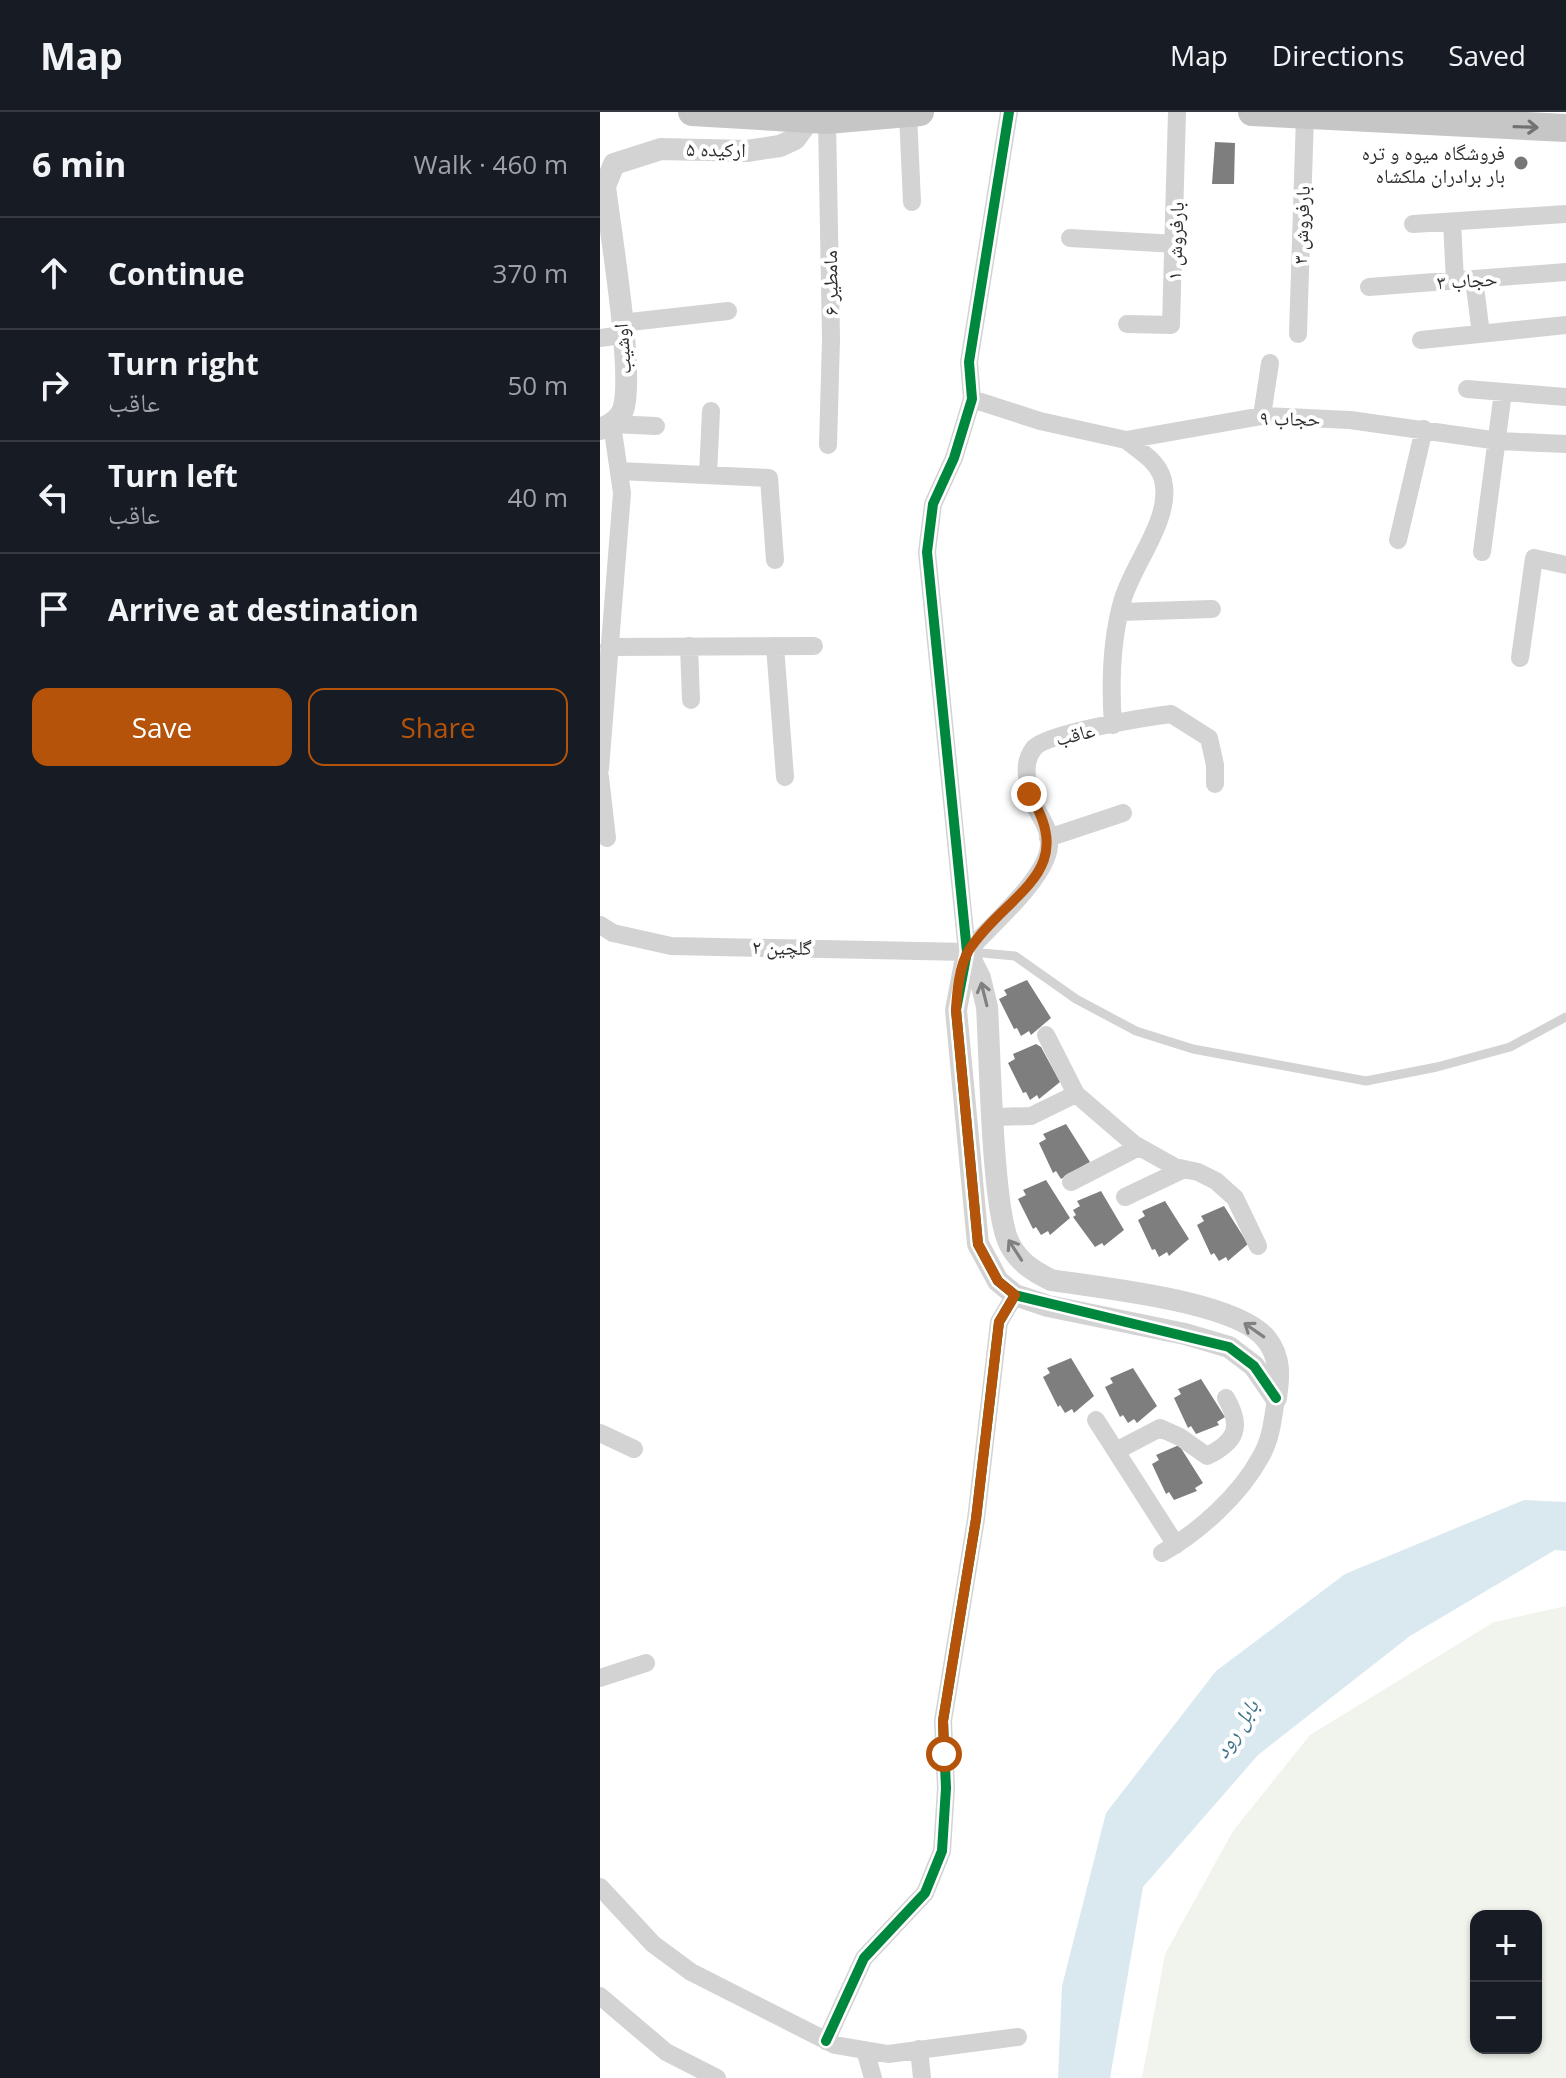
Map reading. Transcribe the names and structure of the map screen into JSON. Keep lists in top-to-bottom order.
{
  "streets": {
    "street": [
      "ارکیده ۵",
      "بارفروش ۳",
      "بارفروش ۱",
      "حجاب ۳",
      "مامطیر ۶",
      "اوشیب",
      "حجاب ۹",
      "عاقب",
      "گلچین ۲"
    ]
  },
  "crossings": [
    ["ارکیده ۵", "مامطیر ۶"],
    ["ارکیده ۵", "اوشیب"]
  ],
  "water": ["بابل رود"],
  "places": ["فروشگاه میوه و تره بار برادران ملکشاه"],
  "page": {
    "header": "Map",
    "nav": ["Map", "Directions", "Saved"],
    "heading": ["6 min", "Walk · 460 m"],
    "list": [
      ["Continue", "370 m"],
      ["Turn right", "عاقب", "50 m"],
      ["Turn left", "عاقب", "40 m"],
      "Arrive at destination"
    ],
    "buttons": ["Save", "Share"],
    "map_buttons": ["+", "−"]
  }
}
